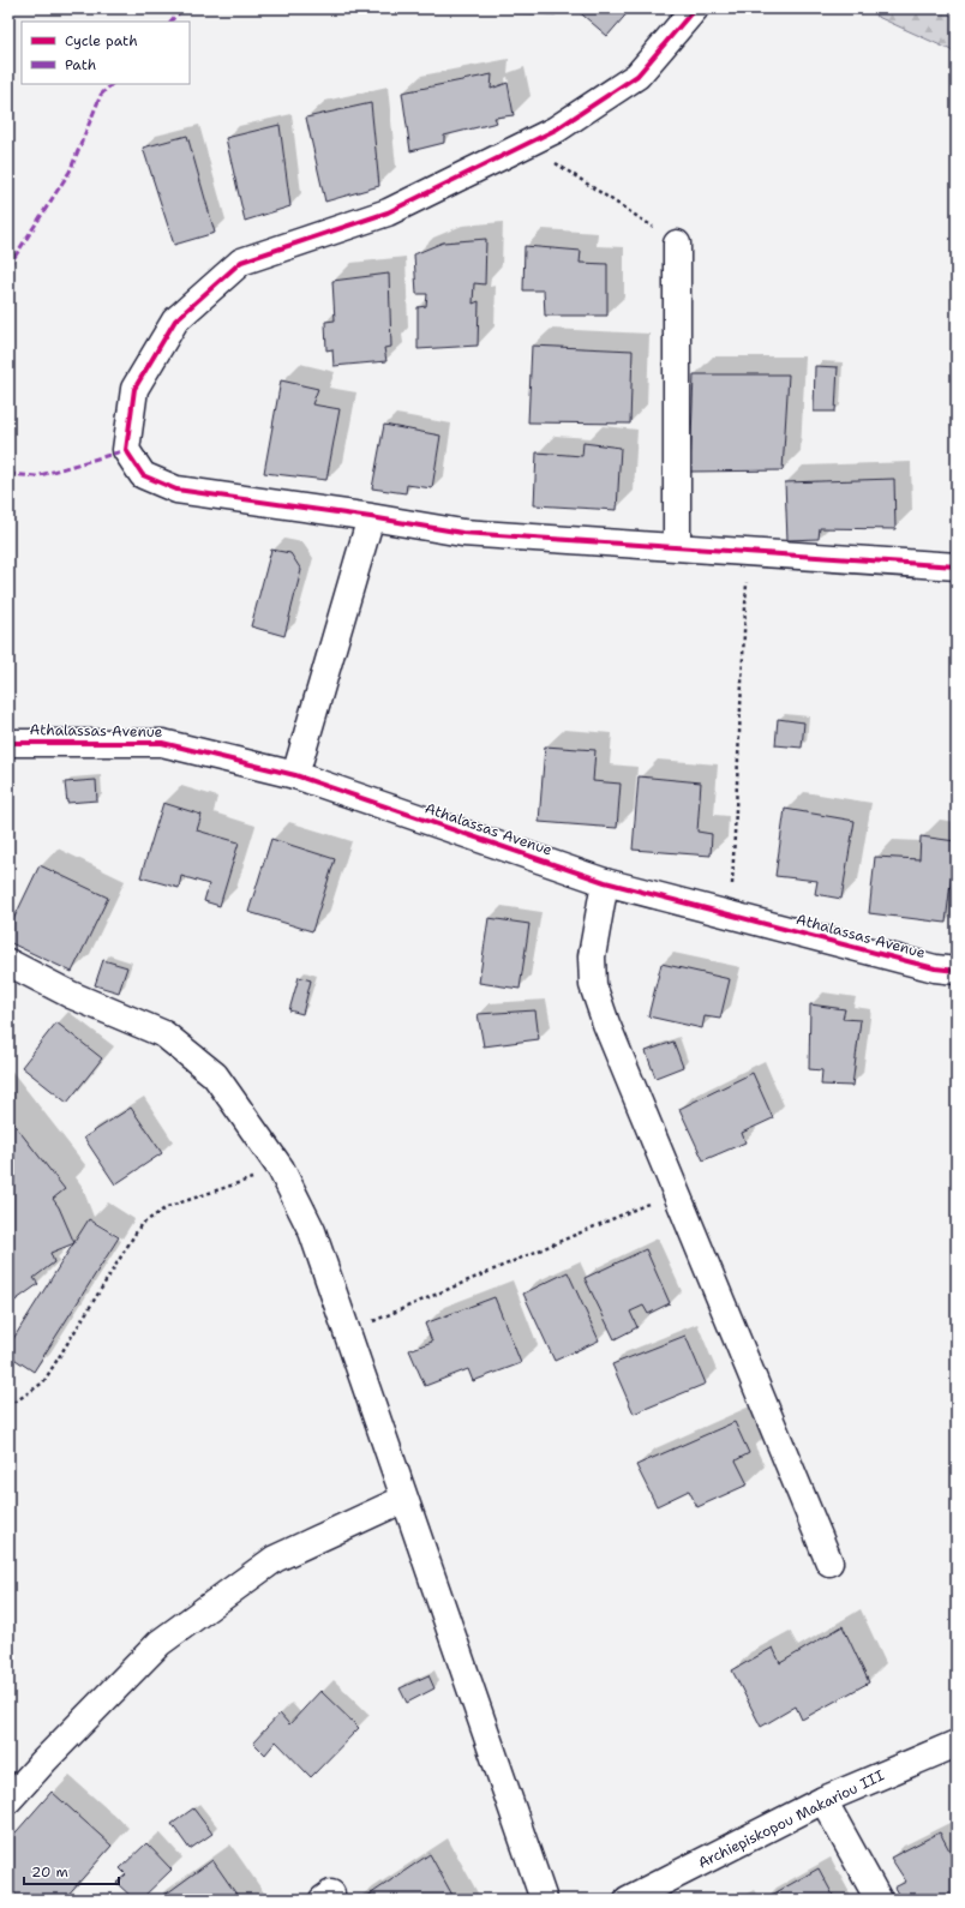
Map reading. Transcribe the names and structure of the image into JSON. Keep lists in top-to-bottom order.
{
  "streets": {
    "street": ["Athalassas Avenue", "Archiepiskopou Makariou III"]
  },
  "legend": ["Cycle path", "Path"],
  "scale_bar": "20 m"
}
